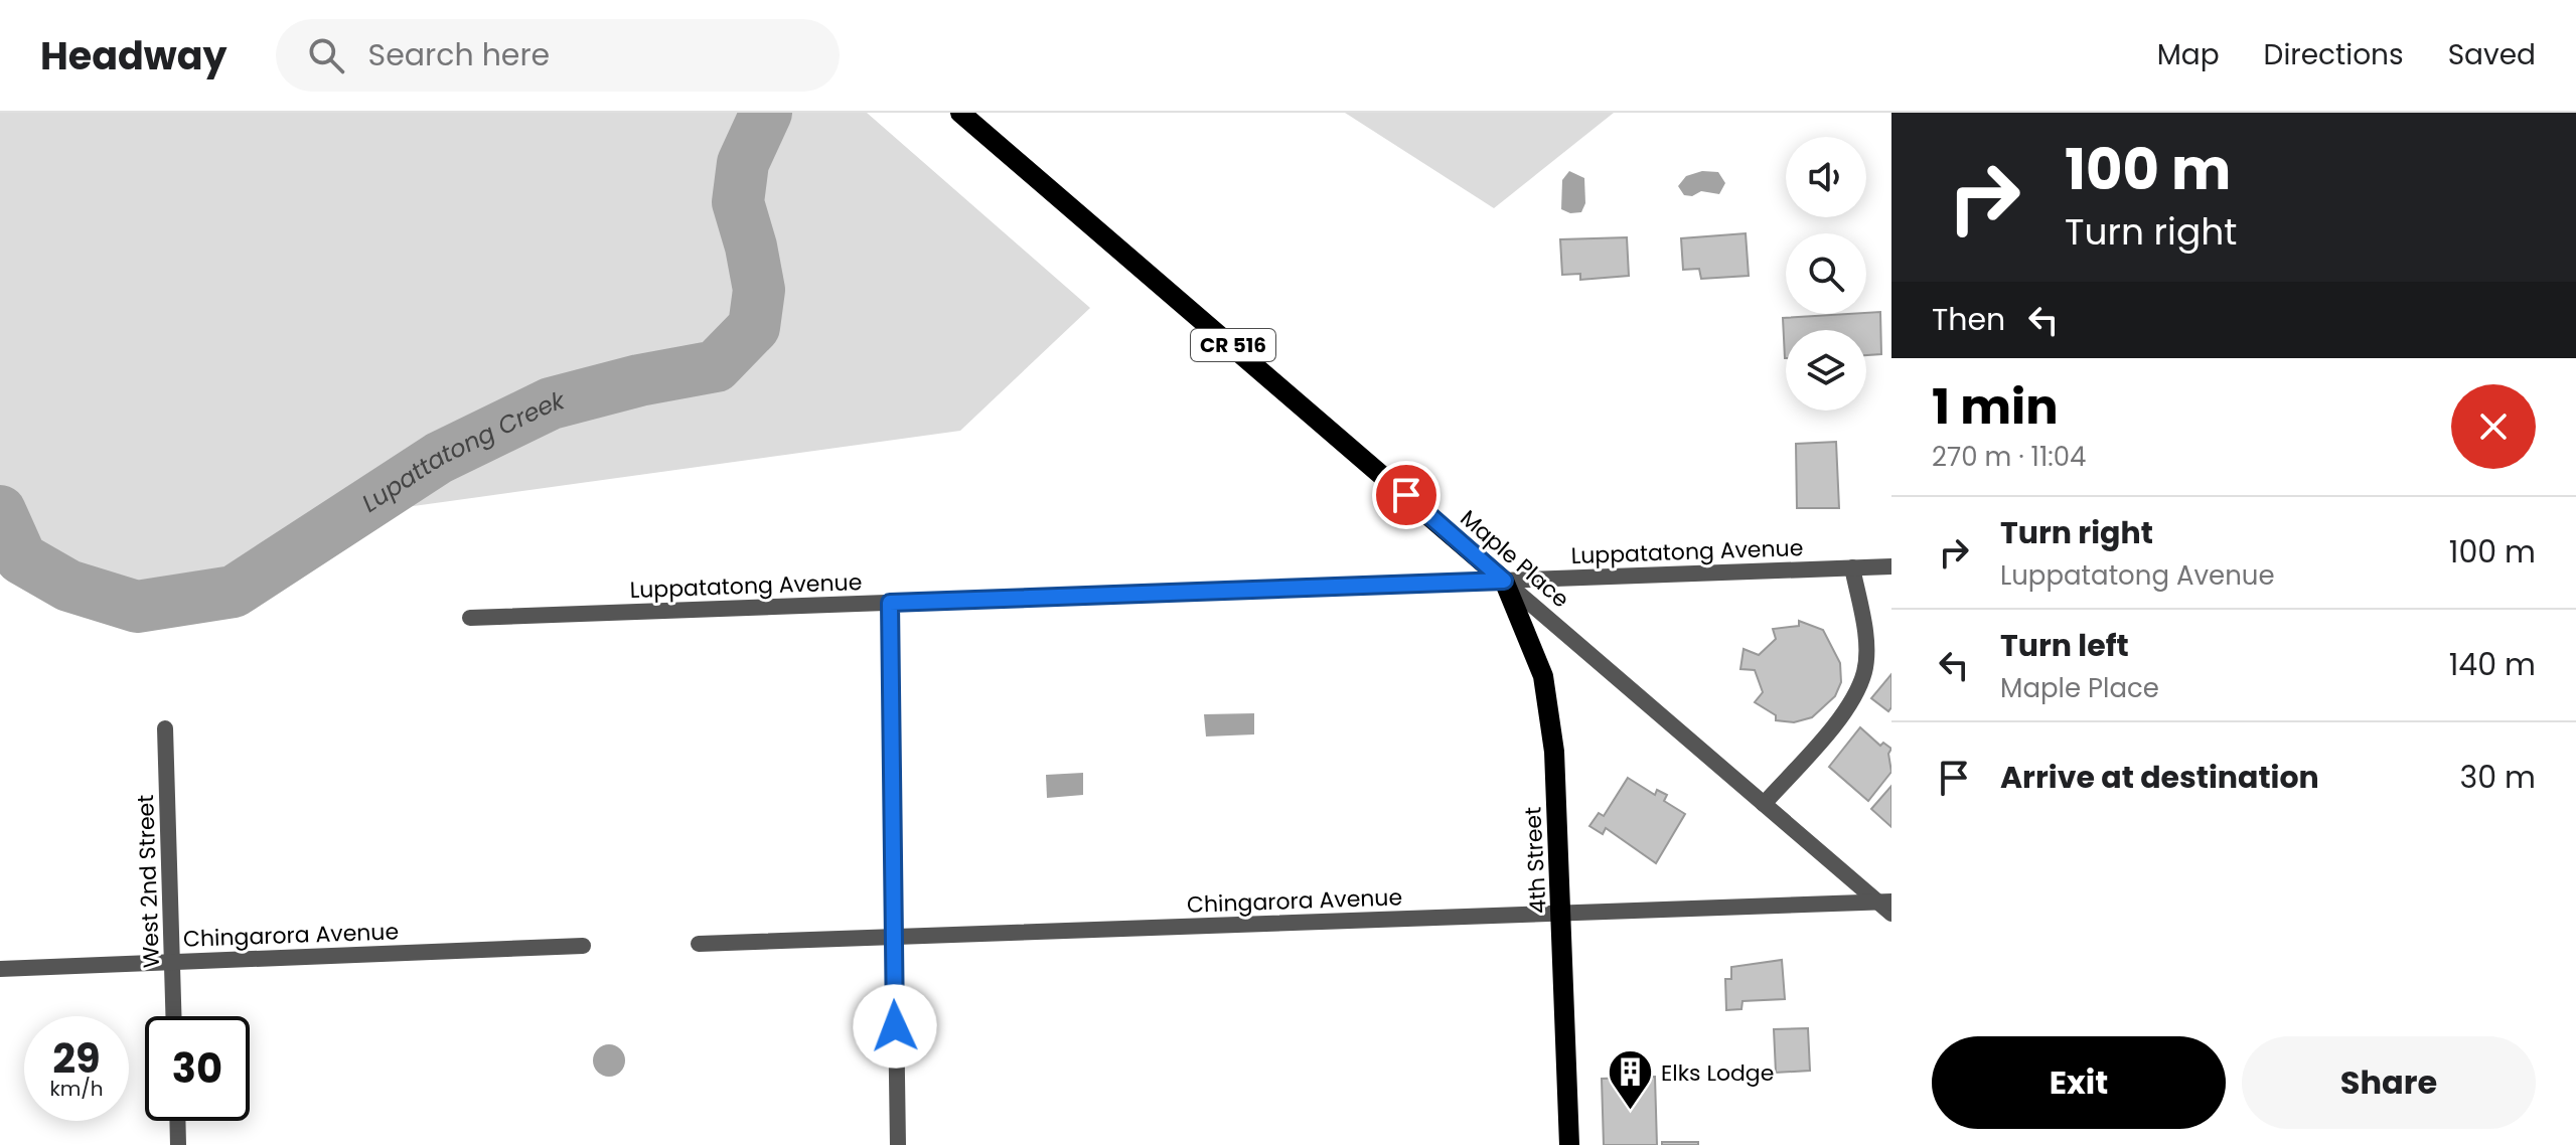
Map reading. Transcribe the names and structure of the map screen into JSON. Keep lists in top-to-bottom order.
{
  "streets": {
    "main road": ["CR 516", "Maple Place", "4th Street"],
    "street": ["Luppatatong Avenue", "West 2nd Street", "Chingarora Avenue"]
  },
  "crossings": [
    ["Luppatatong Avenue", "Maple Place"],
    ["Luppatatong Avenue", "4th Street"],
    ["Maple Place", "4th Street"],
    ["Maple Place", "Chingarora Avenue"],
    ["4th Street", "Chingarora Avenue"],
    ["West 2nd Street", "Chingarora Avenue"]
  ],
  "water": ["Lupattatong Creek"],
  "places": {
    "building": ["Elks Lodge"]
  },
  "page": {
    "header": "Headway",
    "search": "Search here",
    "nav": ["Map", "Directions", "Saved"],
    "turn": ["100 m", "Turn right"],
    "then": "Then",
    "heading": ["1 min", "270 m · 11:04"],
    "list": [
      {
        "name": "Turn right",
        "note": "Luppatatong Avenue",
        "value": "100 m"
      },
      {
        "name": "Turn left",
        "note": "Maple Place",
        "value": "140 m"
      },
      {
        "name": "Arrive at destination",
        "value": "30 m"
      }
    ],
    "speed": "29 km/h",
    "limit": "30",
    "buttons": ["Exit", "Share"]
  }
}
